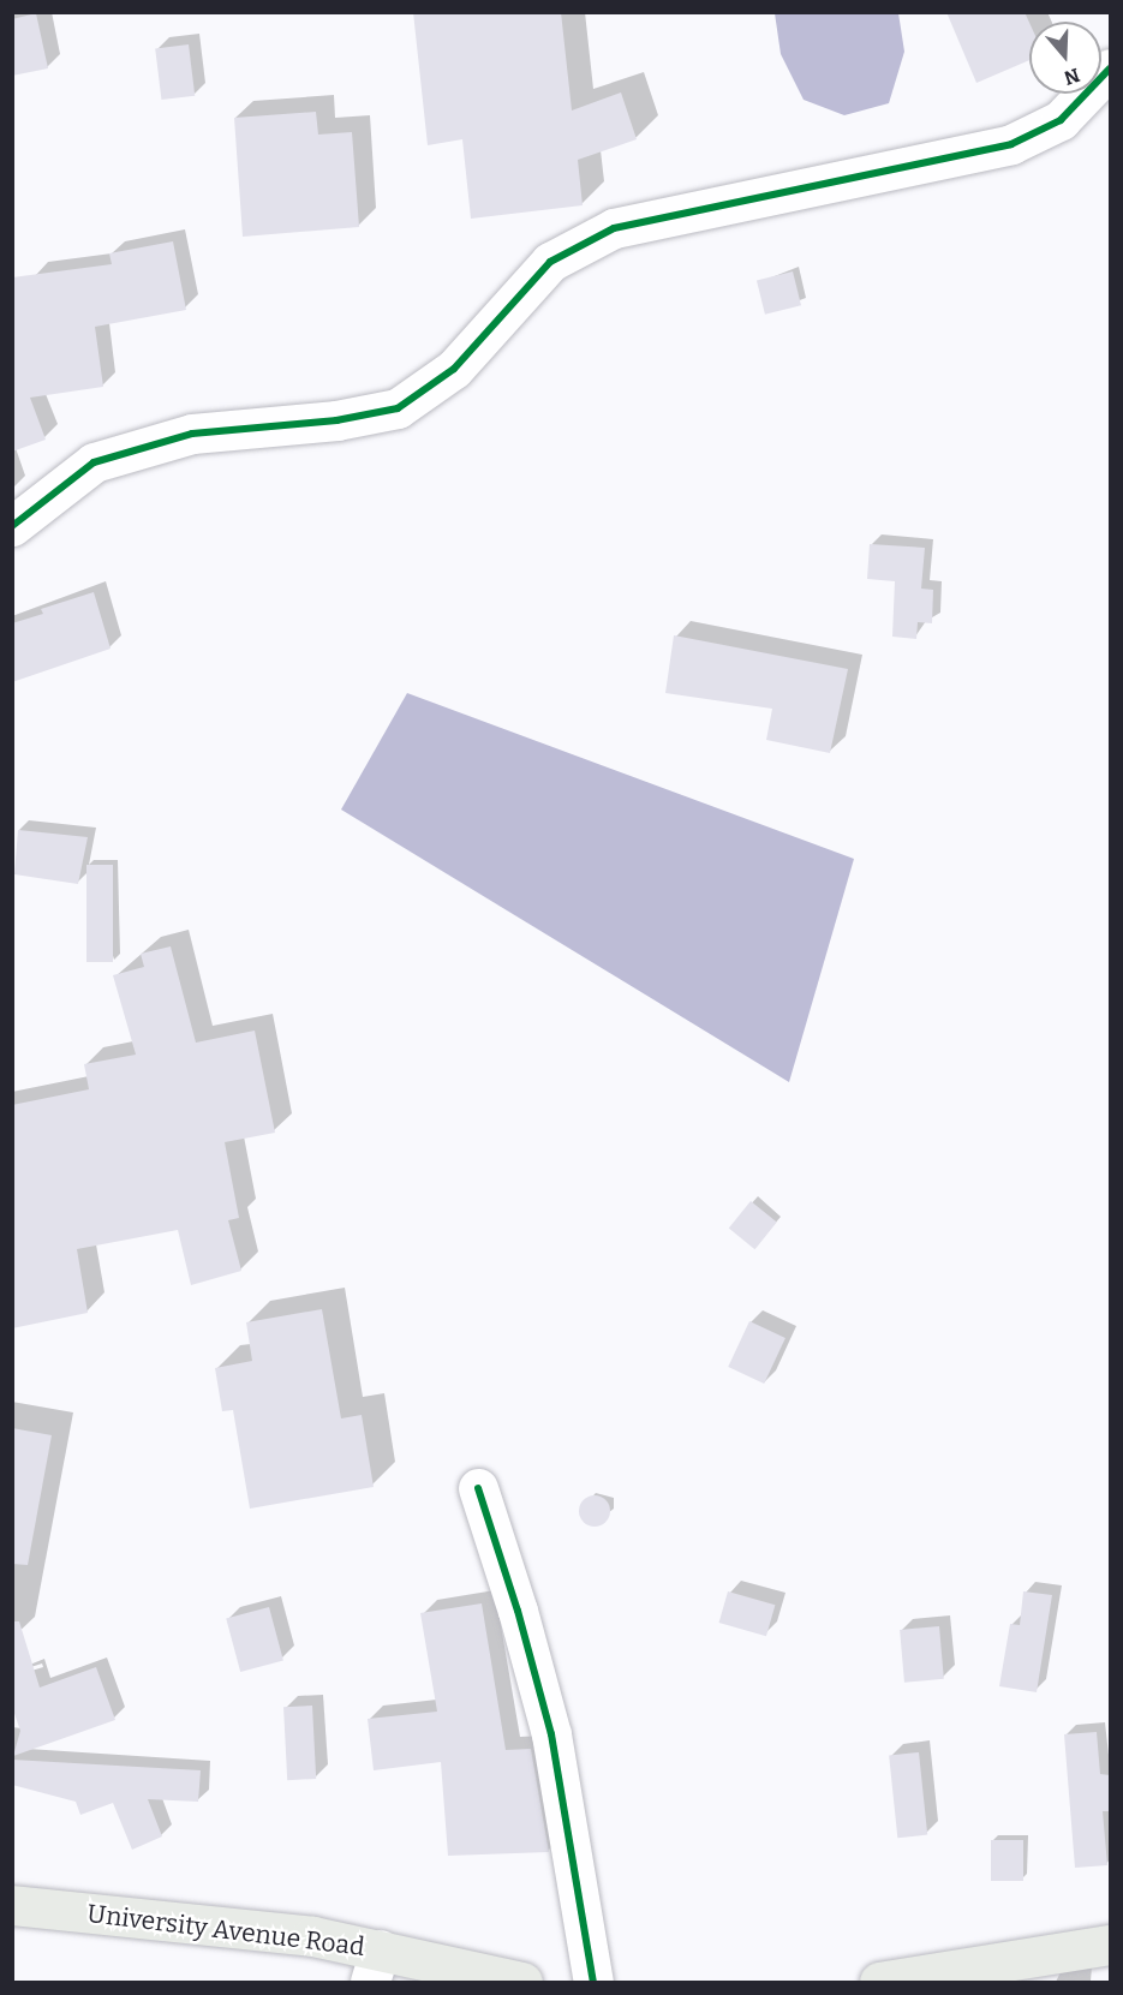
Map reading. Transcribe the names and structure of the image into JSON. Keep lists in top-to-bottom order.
{
  "streets": {
    "main road": ["University Avenue Road"]
  },
  "north": "bottom"
}
